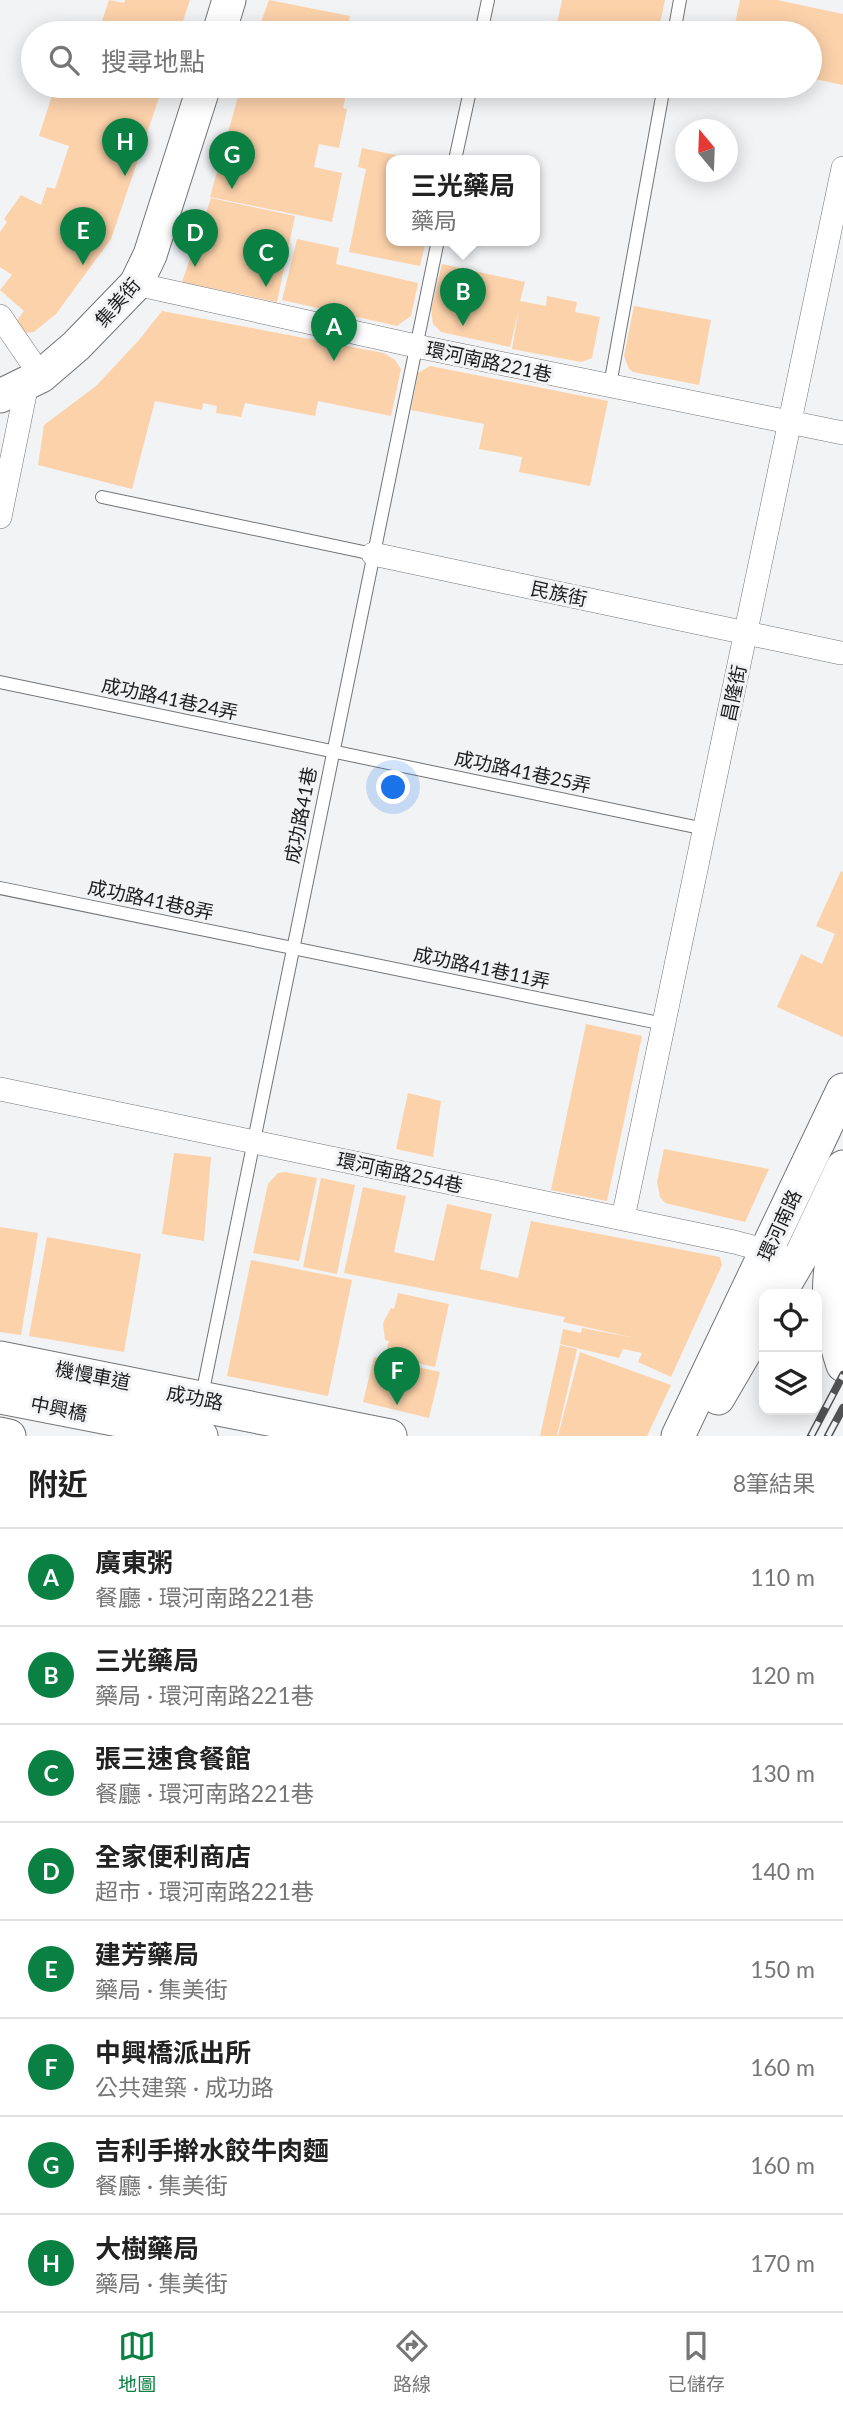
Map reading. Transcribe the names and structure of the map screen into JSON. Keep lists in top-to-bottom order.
{
  "streets": {
    "street": [
      "集美街",
      "環河南路221巷",
      "民族街",
      "昌隆街",
      "環河南路254巷",
      "環河南路",
      "成功路",
      "中興橋"
    ],
    "lane": [
      "成功路41巷24弄",
      "成功路41巷25弄",
      "成功路41巷",
      "成功路41巷8弄",
      "成功路41巷11弄",
      "機慢車道"
    ]
  },
  "crossings": [
    ["集美街", "環河南路221巷"],
    ["環河南路221巷", "昌隆街"],
    ["環河南路221巷", "成功路41巷"],
    ["民族街", "昌隆街"],
    ["民族街", "成功路41巷"],
    ["昌隆街", "成功路41巷25弄"],
    ["昌隆街", "成功路41巷11弄"],
    ["昌隆街", "環河南路254巷"],
    ["成功路41巷24弄", "成功路41巷25弄"],
    ["成功路41巷24弄", "成功路41巷"],
    ["成功路41巷25弄", "成功路41巷"],
    ["成功路41巷", "成功路41巷8弄"],
    ["成功路41巷", "成功路41巷11弄"],
    ["成功路41巷", "環河南路254巷"],
    ["成功路41巷", "成功路"],
    ["成功路41巷8弄", "成功路41巷11弄"],
    ["環河南路254巷", "環河南路"]
  ],
  "north": "top",
  "page": {
    "search": "搜尋地點",
    "pins": [
      "H",
      "G",
      "E",
      "D",
      "C",
      "B",
      "A",
      "F"
    ],
    "popup": ["三光藥局", "藥局"],
    "heading": ["附近", "8筆結果"],
    "list": [
      {
        "mark": "A",
        "name": "廣東粥",
        "note": "餐廳 · 環河南路221巷",
        "value": "110 m"
      },
      {
        "mark": "B",
        "name": "三光藥局",
        "note": "藥局 · 環河南路221巷",
        "value": "120 m"
      },
      {
        "mark": "C",
        "name": "張三速食餐館",
        "note": "餐廳 · 環河南路221巷",
        "value": "130 m"
      },
      {
        "mark": "D",
        "name": "全家便利商店",
        "note": "超市 · 環河南路221巷",
        "value": "140 m"
      },
      {
        "mark": "E",
        "name": "建芳藥局",
        "note": "藥局 · 集美街",
        "value": "150 m"
      },
      {
        "mark": "F",
        "name": "中興橋派出所",
        "note": "公共建築 · 成功路",
        "value": "160 m"
      },
      {
        "mark": "G",
        "name": "吉利手擀水餃牛肉麵",
        "note": "餐廳 · 集美街",
        "value": "160 m"
      },
      {
        "mark": "H",
        "name": "大樹藥局",
        "note": "藥局 · 集美街",
        "value": "170 m"
      }
    ],
    "nav": ["地圖", "路線", "已儲存"]
  }
}
